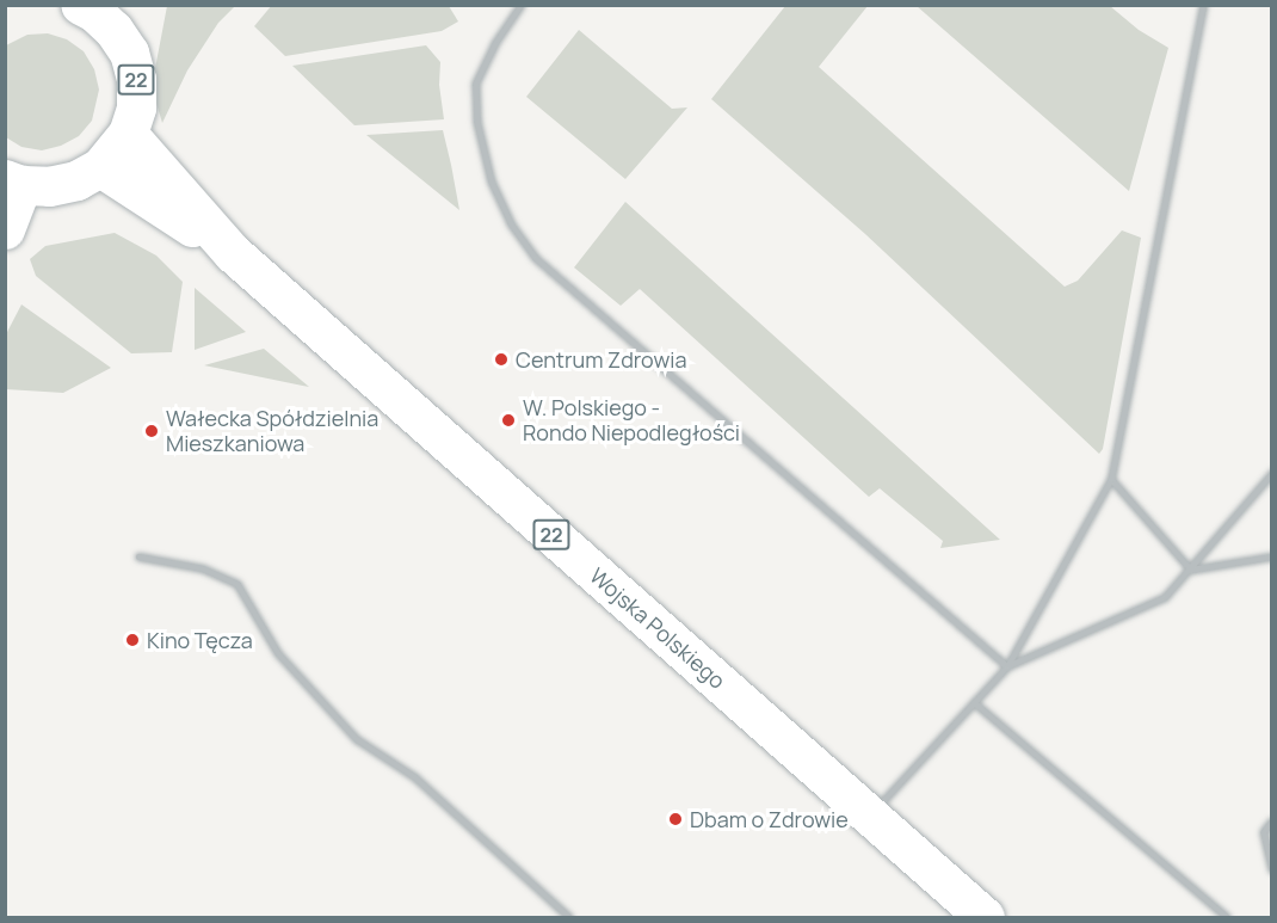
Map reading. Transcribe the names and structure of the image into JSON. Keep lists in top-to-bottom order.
{
  "streets": {
    "main road": ["22", "Wojska Polskiego"]
  },
  "crossings": [
    ["22", "Wojska Polskiego"]
  ],
  "places": [
    "Centrum Zdrowia",
    "W. Polskiego - Rondo Niepodległości",
    "Wałecka Spółdzielnia Mieszkaniowa",
    "Kino Tęcza",
    "Dbam o Zdrowie"
  ]
}
